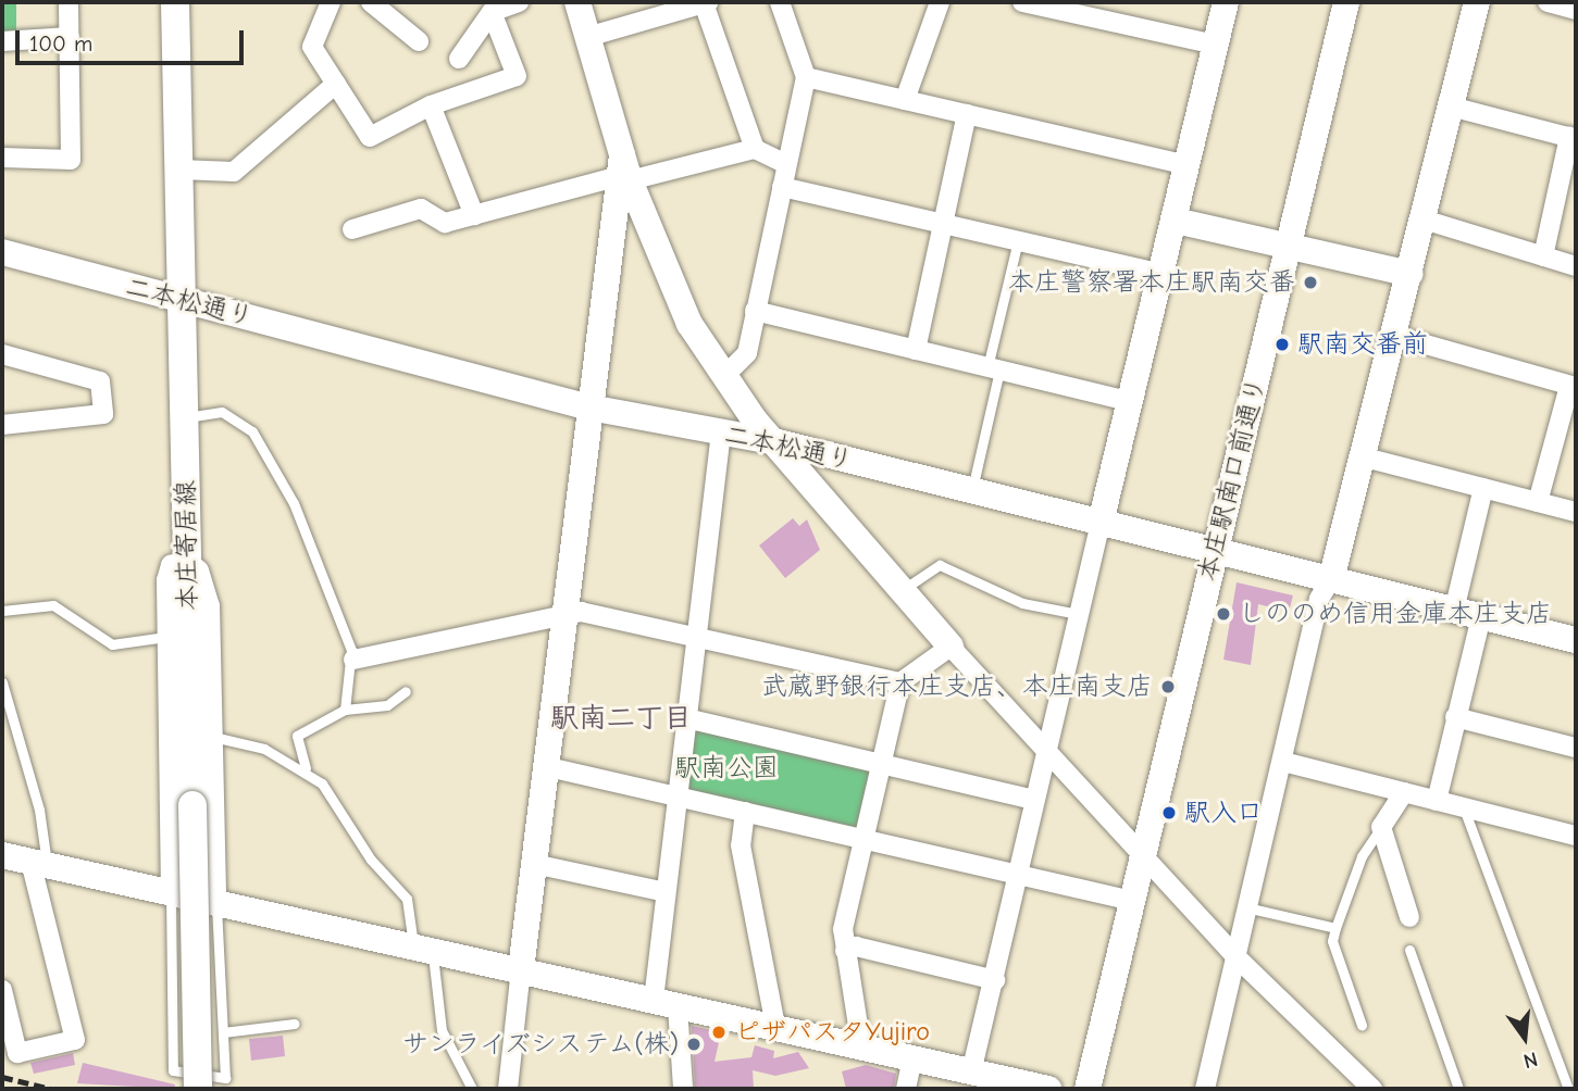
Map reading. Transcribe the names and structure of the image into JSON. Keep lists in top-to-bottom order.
{
  "streets": {
    "main road": ["本庄寄居線"],
    "street": ["二本松通り", "本庄駅南口前通り"]
  },
  "crossings": [
    ["二本松通り", "本庄駅南口前通り"],
    ["二本松通り", "本庄寄居線"]
  ],
  "districts": ["駅南二丁目"],
  "parks": ["駅南公園"],
  "places": [
    "本庄警察署本庄駅南交番",
    "駅南交番前",
    "しののめ信用金庫本庄支店",
    "武蔵野銀行本庄支店、本庄南支店",
    "駅入口",
    "ピザパスタYujiro",
    "サンライズシステム(株)"
  ],
  "scale_bar": "100 m",
  "north": "bottom"
}
